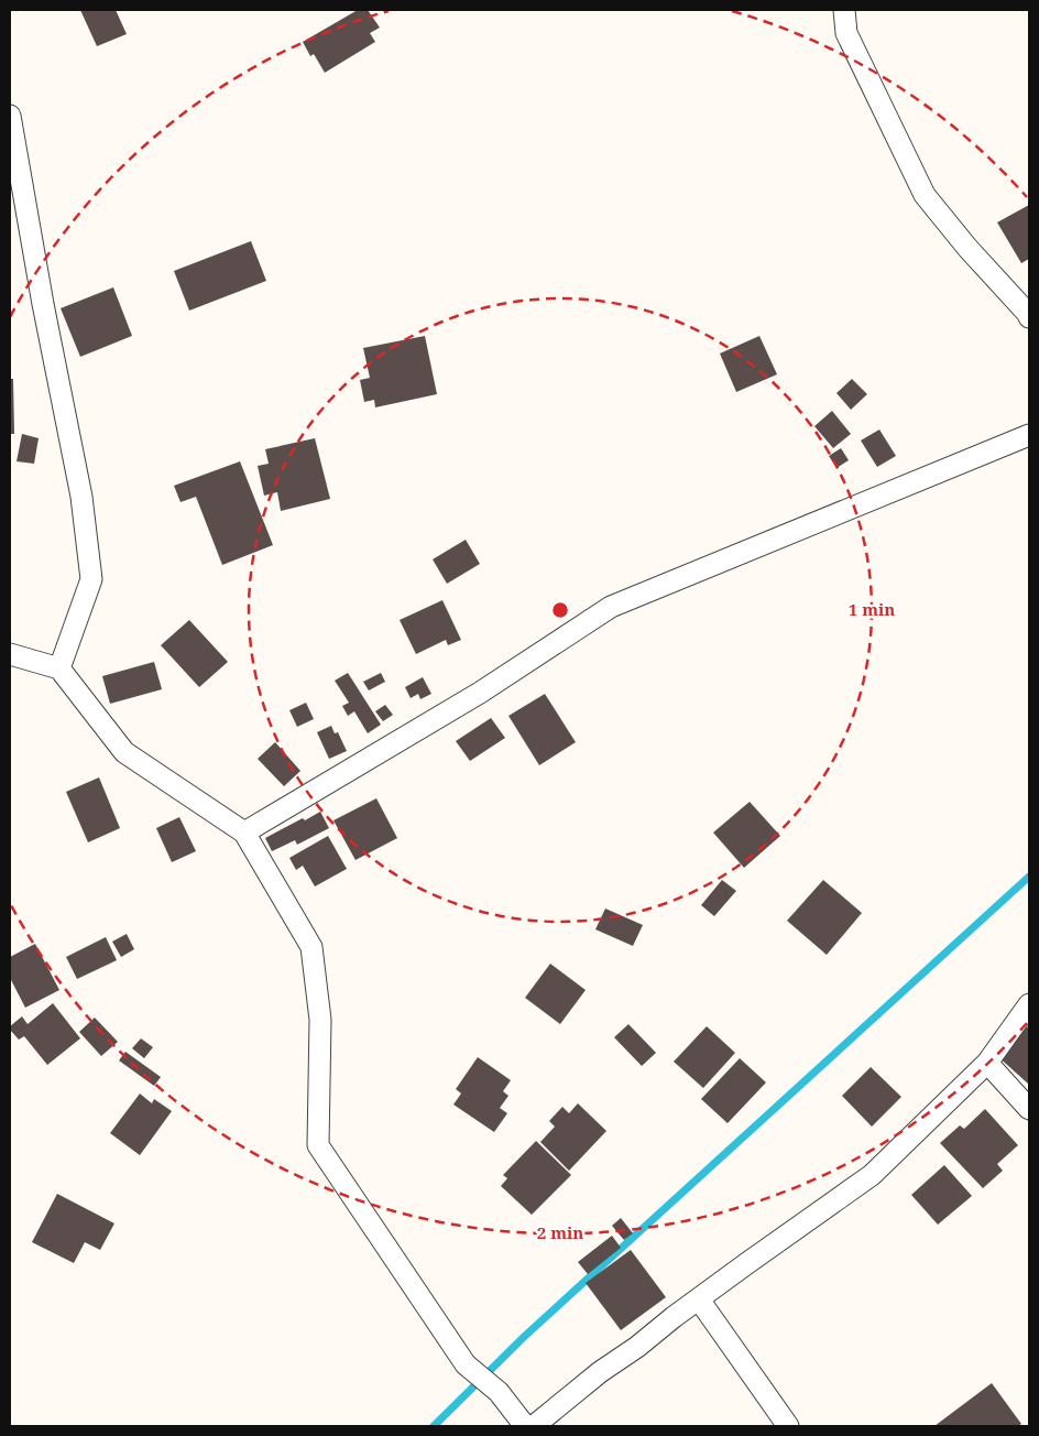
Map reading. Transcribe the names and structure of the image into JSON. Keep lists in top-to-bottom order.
{
  "rings": ["1 min", "2 min"]
}
